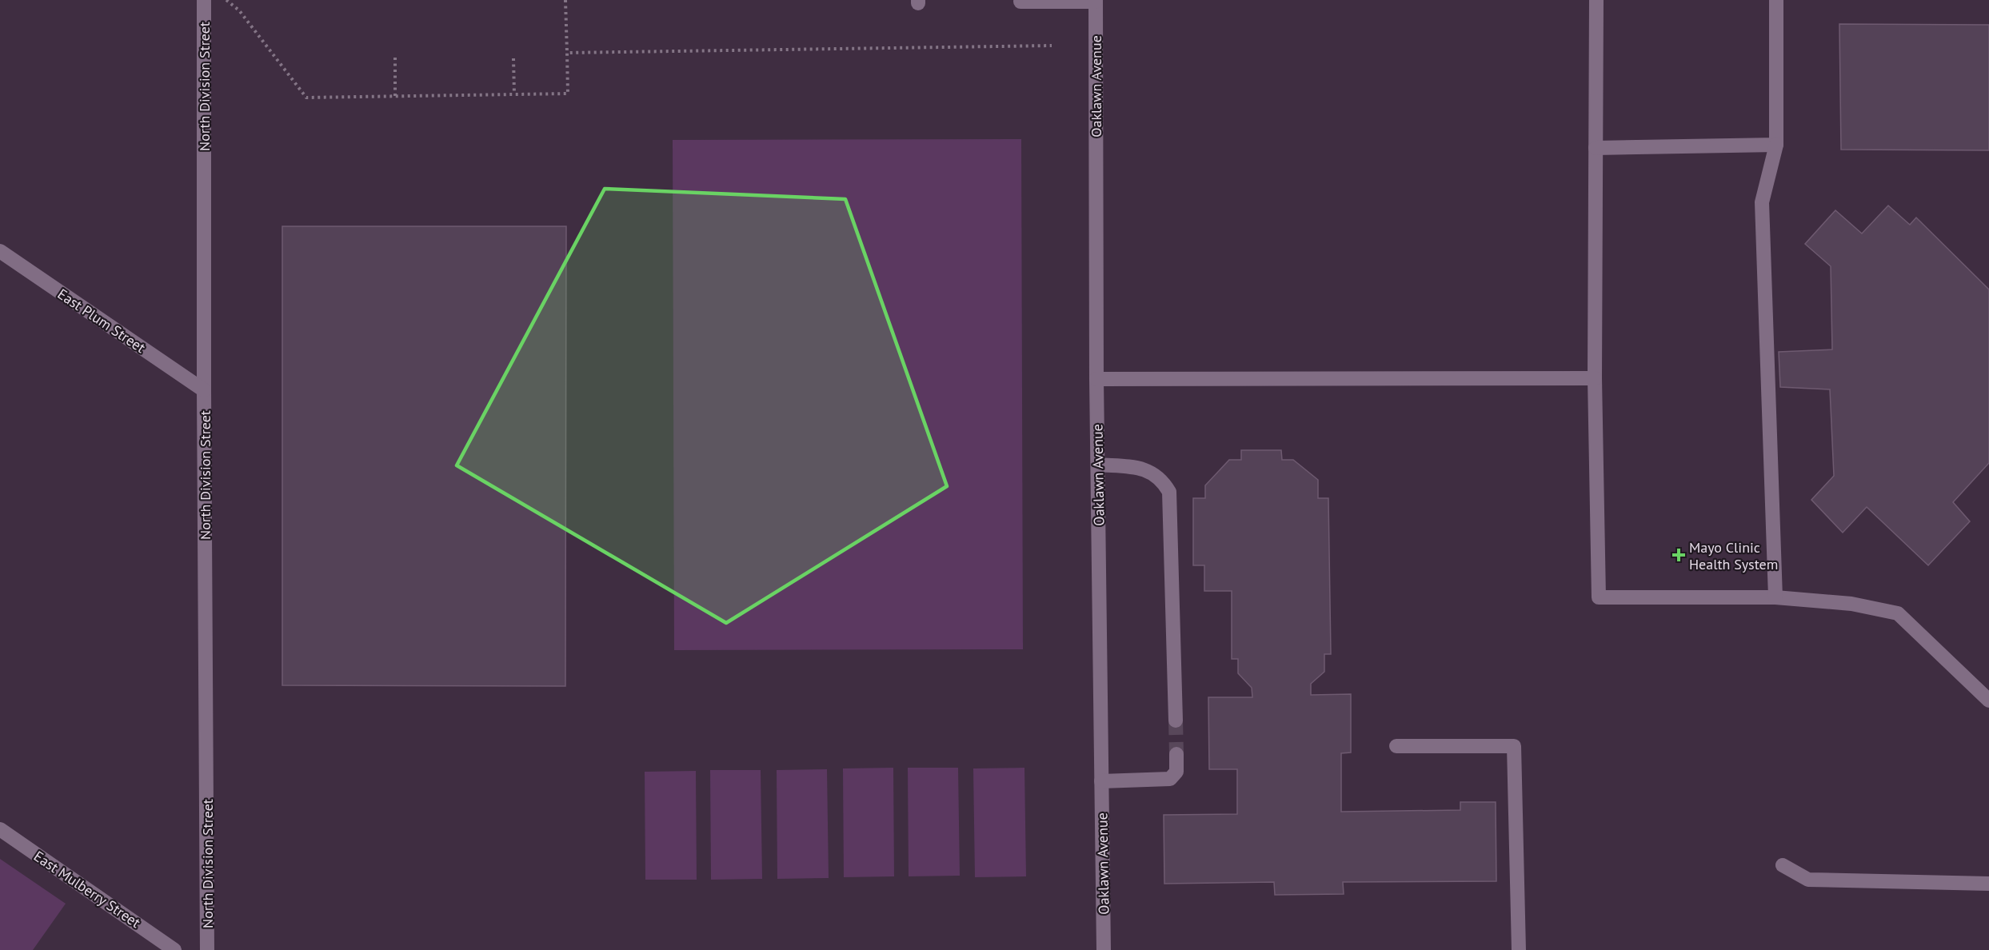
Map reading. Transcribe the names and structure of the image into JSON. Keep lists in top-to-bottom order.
{
  "streets": {
    "street": [
      "North Division Street",
      "Oaklawn Avenue",
      "East Plum Street",
      "East Mulberry Street"
    ]
  },
  "crossings": [
    ["North Division Street", "East Plum Street"]
  ],
  "places": {
    "health": ["Mayo Clinic Health System"]
  }
}
